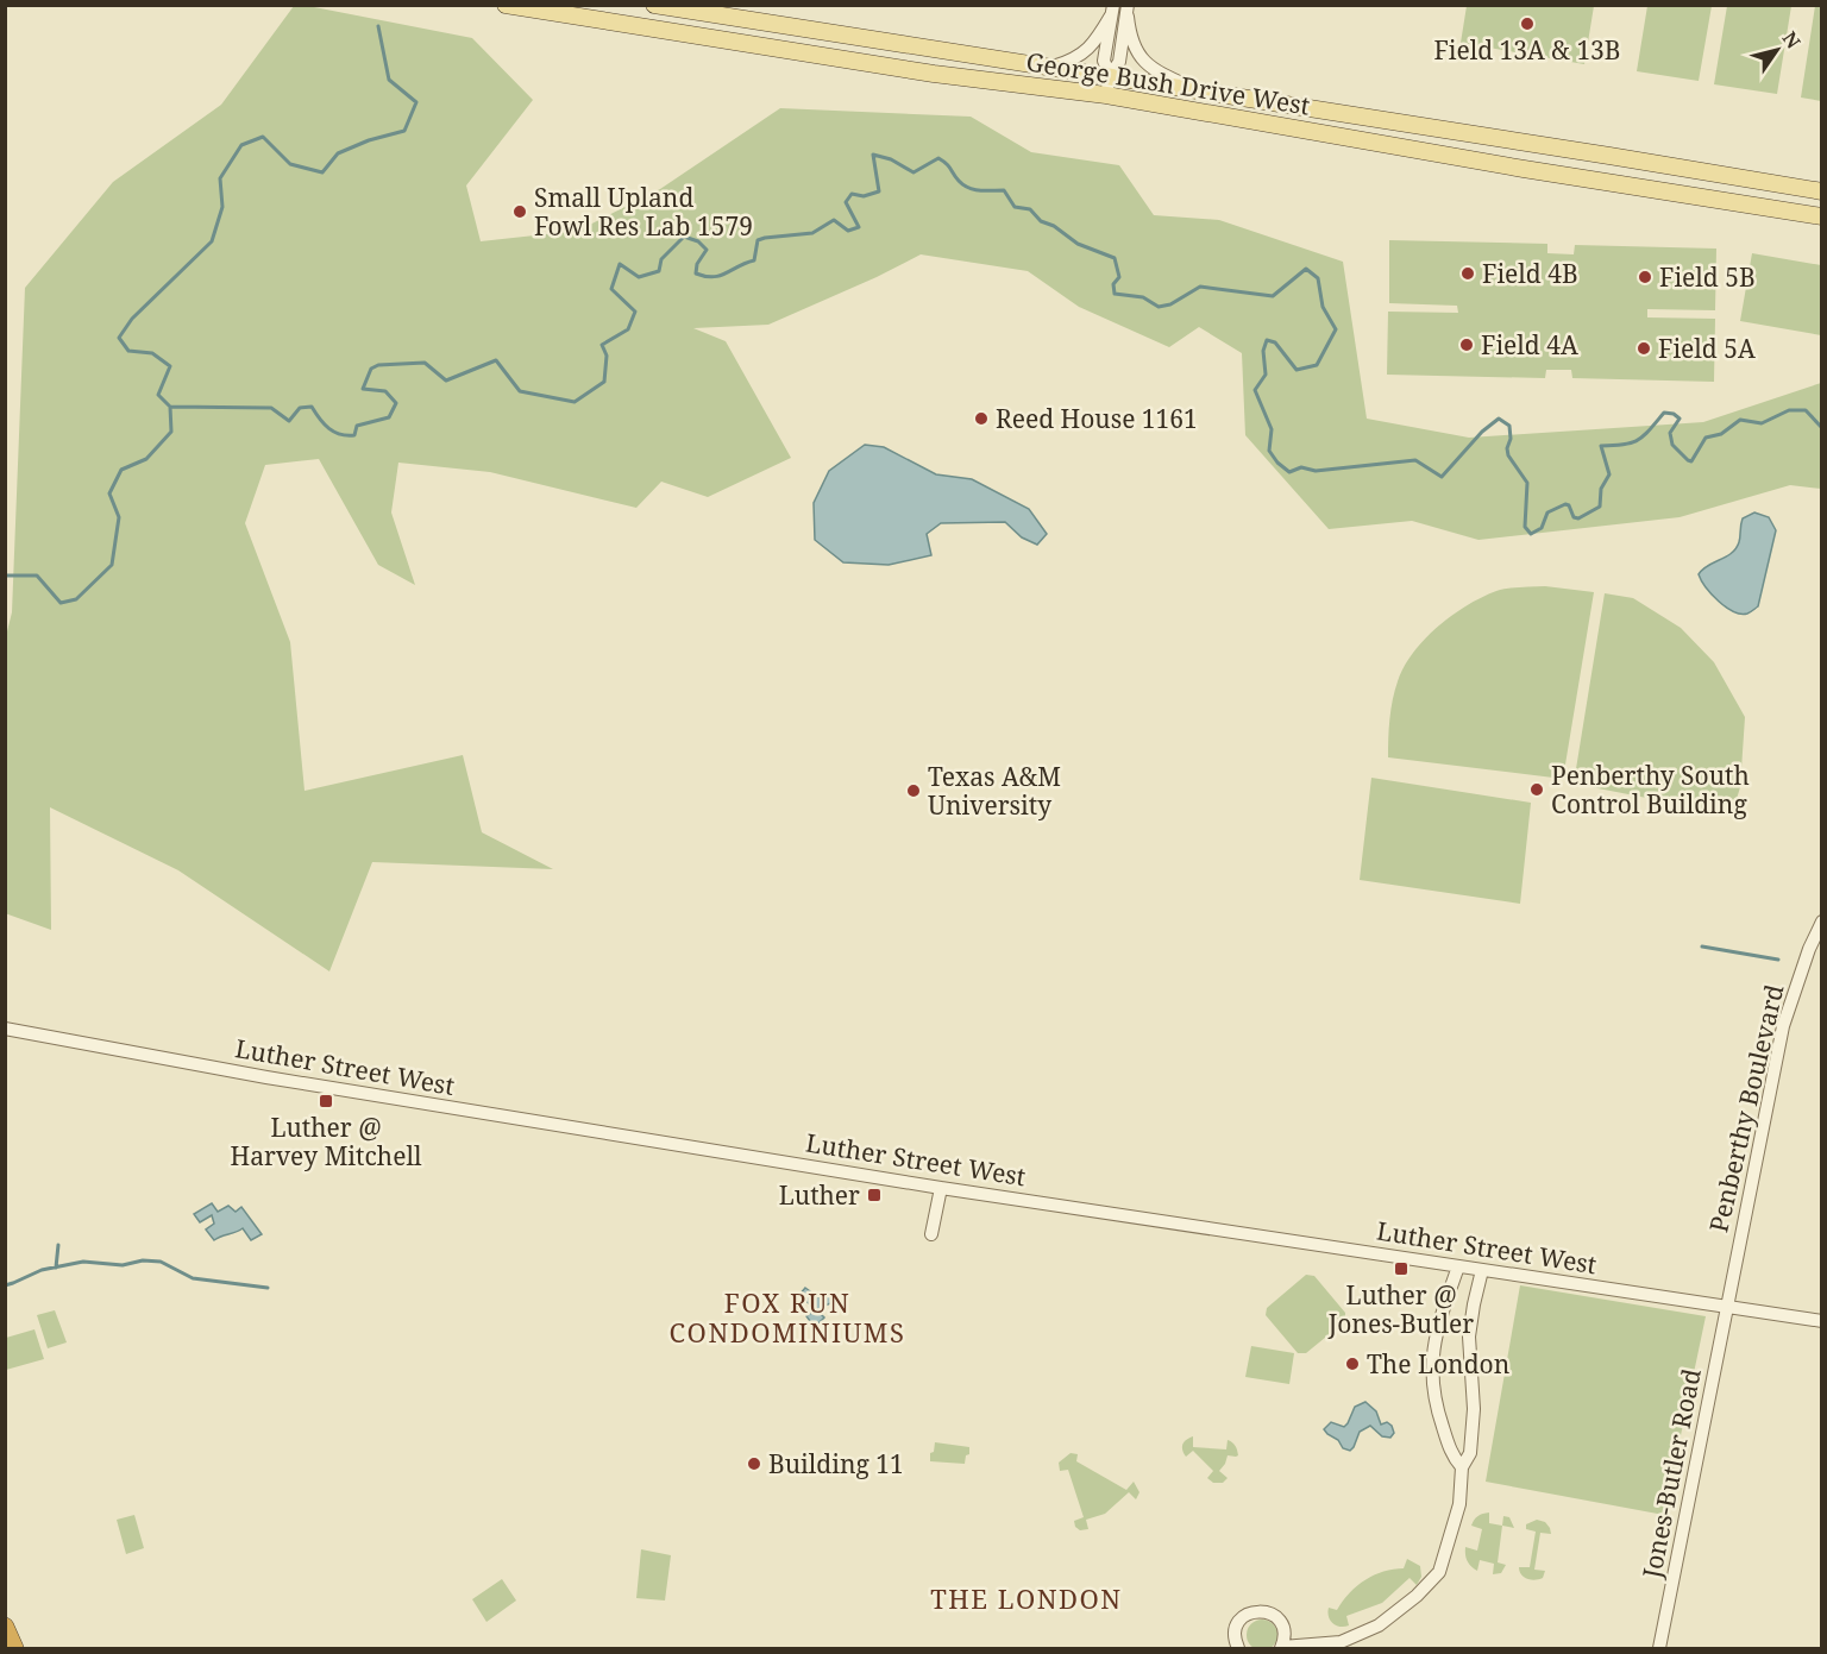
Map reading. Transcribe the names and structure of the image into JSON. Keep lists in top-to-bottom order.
{
  "streets": {
    "main road": ["George Bush Drive West"],
    "street": ["Luther Street West", "Penberthy Boulevard", "Jones-Butler Road"]
  },
  "crossings": [
    ["Luther Street West", "Penberthy Boulevard"],
    ["Luther Street West", "Jones-Butler Road"],
    ["Penberthy Boulevard", "Jones-Butler Road"]
  ],
  "districts": ["FOX RUN CONDOMINIUMS", "THE LONDON"],
  "places": {
    "other": [
      "Field 13A & 13B",
      "Small Upland Fowl Res Lab 1579",
      "Field 4B",
      "Field 5B",
      "Field 4A",
      "Field 5A",
      "Reed House 1161",
      "Penberthy South Control Building",
      "Texas A&M University",
      "The London",
      "Building 11"
    ],
    "transit": ["Luther @ Harvey Mitchell", "Luther", "Luther @ Jones-Butler"]
  },
  "north": "top right"
}
